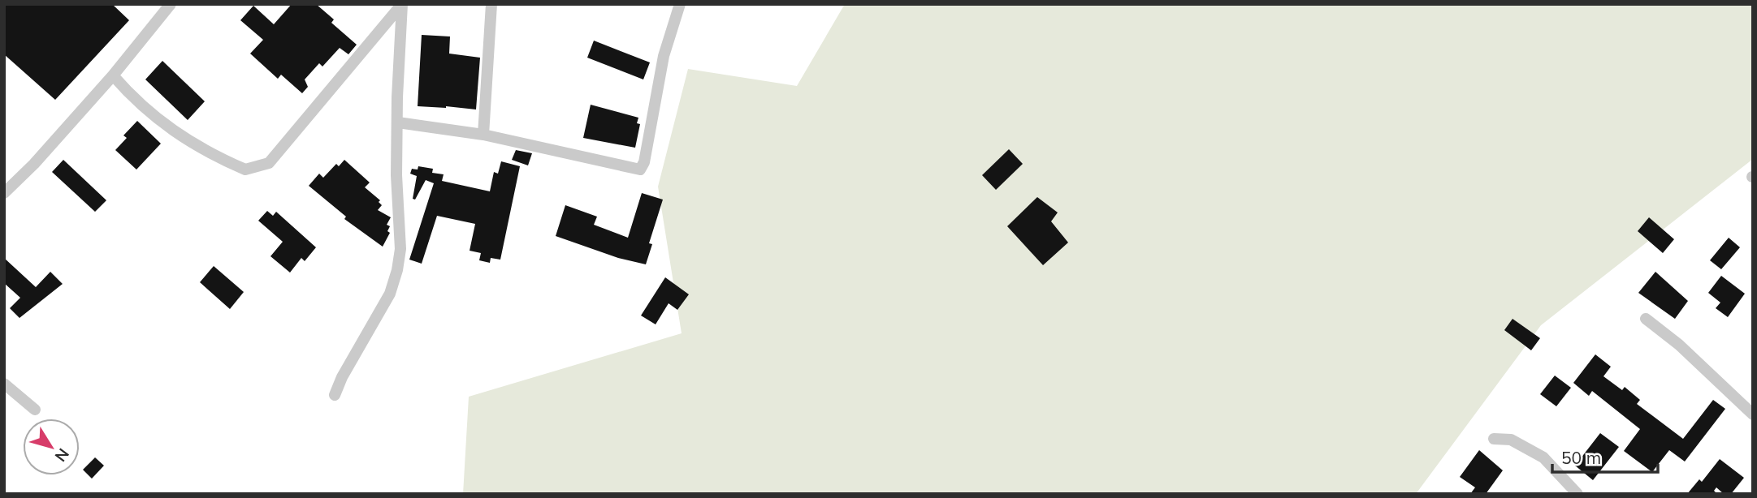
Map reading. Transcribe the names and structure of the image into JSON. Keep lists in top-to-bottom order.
{
  "scale_bar": "50 m",
  "north": "bottom right"
}
